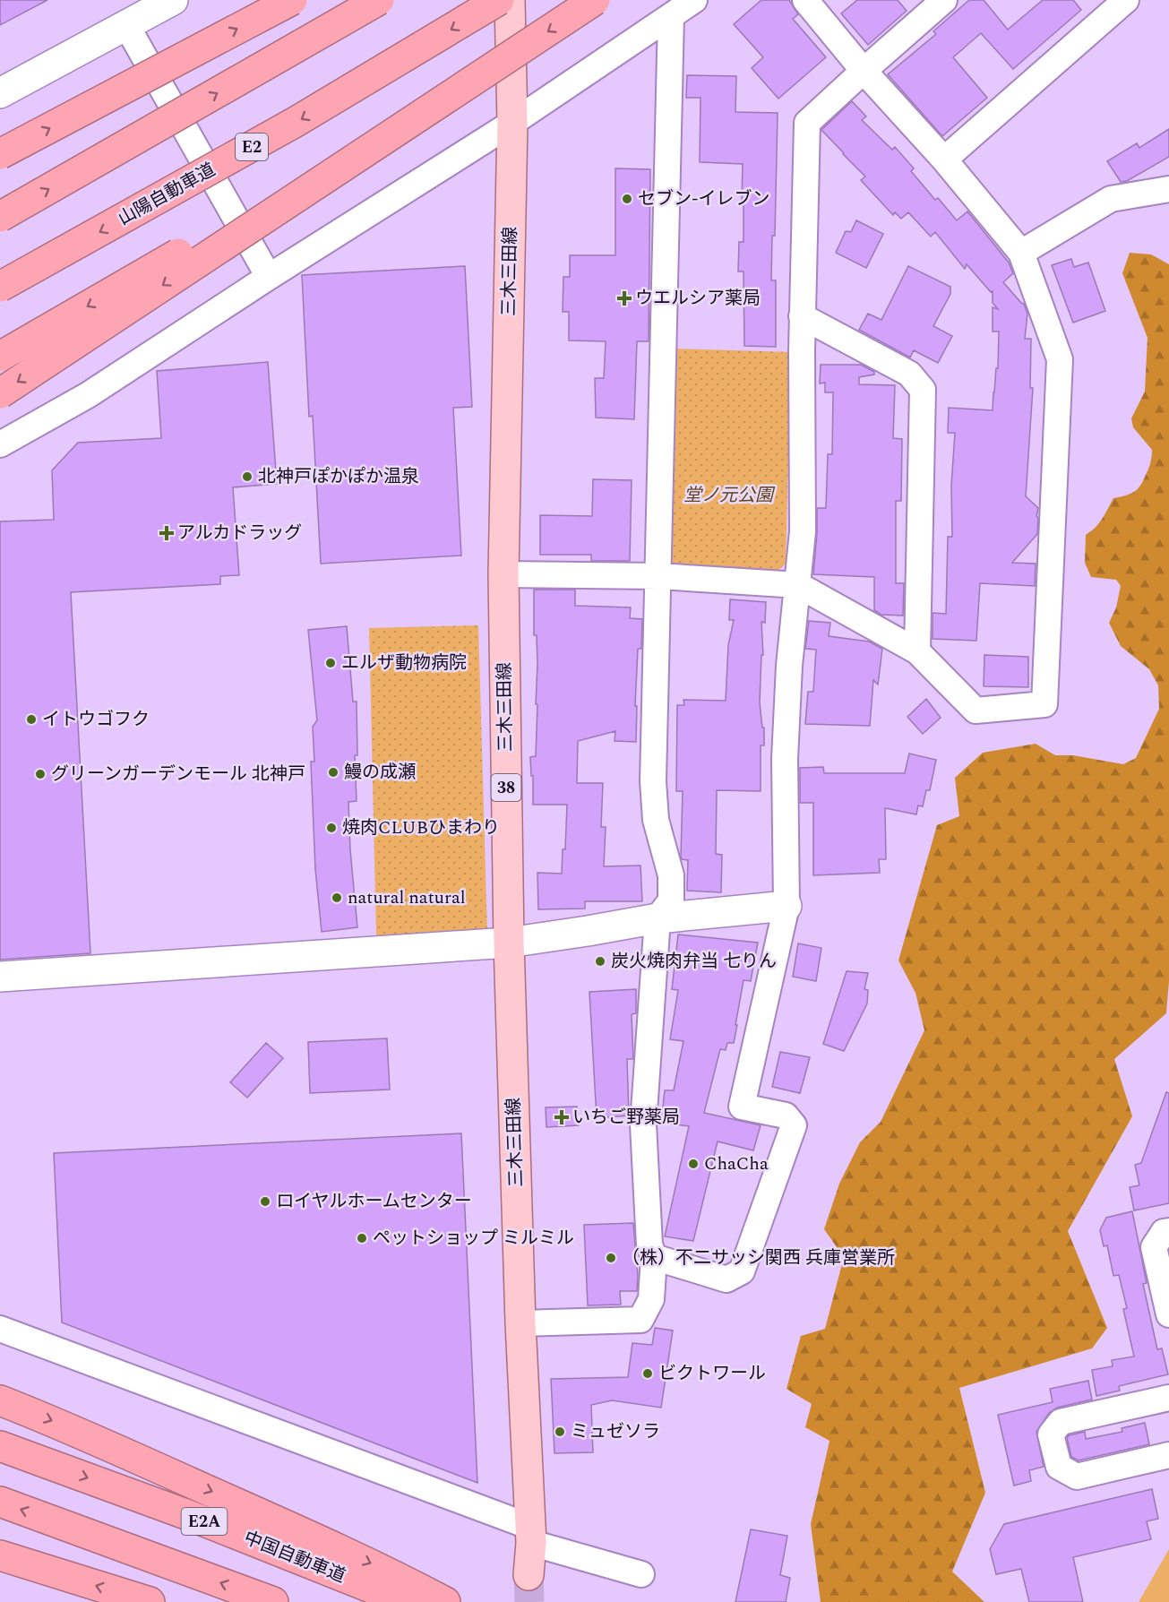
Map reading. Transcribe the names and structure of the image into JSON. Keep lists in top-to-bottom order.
{
  "streets": {
    "highway": [
      "E2",
      "山陽自動車道",
      "E2A",
      "中国自動車道"
    ],
    "main road": ["三木三田線", "38"]
  },
  "parks": ["堂ノ元公園"],
  "places": {
    "other": [
      "セブン-イレブン",
      "北神戸ぽかぽか温泉",
      "エルザ動物病院",
      "イトウゴフク",
      "鰻の成瀬",
      "グリーンガーデンモール 北神戸",
      "焼肉CLUBひまわり",
      "natural natural",
      "炭火焼肉弁当 七りん",
      "ChaCha",
      "ロイヤルホームセンター",
      "ペットショップ ミルミル",
      "（株）不二サッシ関西 兵庫営業所",
      "ビクトワール",
      "ミュゼソラ"
    ],
    "health": ["ウエルシア薬局", "アルカドラッグ", "いちご野薬局"]
  }
}
